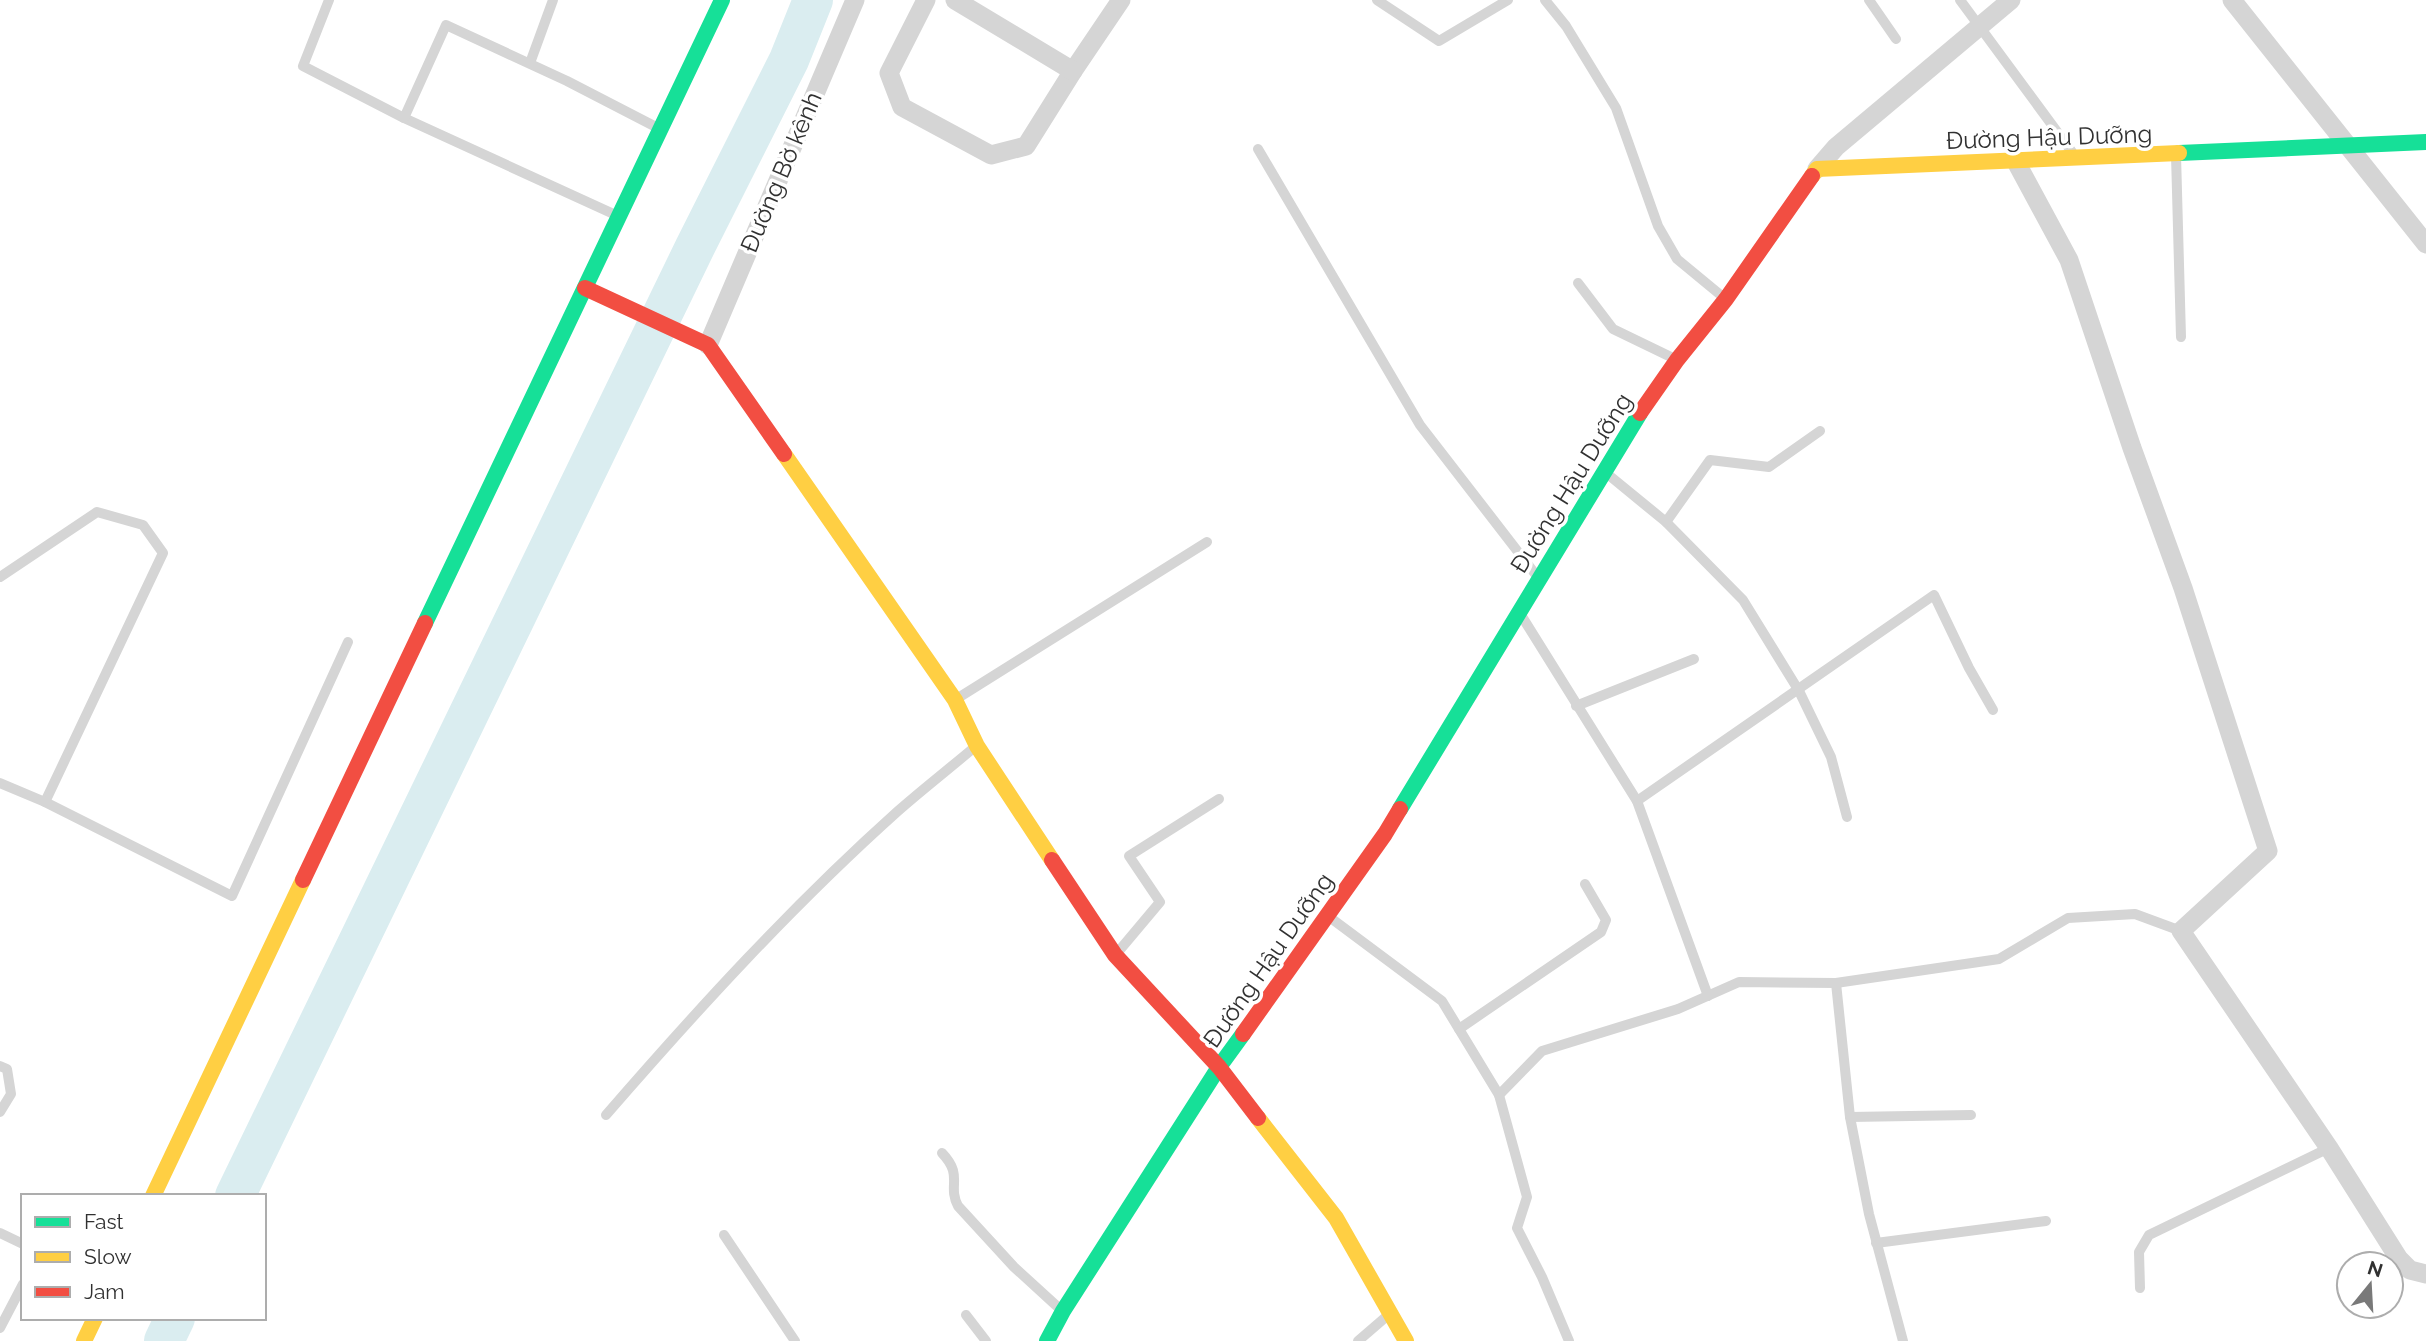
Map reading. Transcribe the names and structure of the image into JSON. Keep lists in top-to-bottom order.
{
  "streets": {
    "street": ["Đường Hậu Dưỡng", "Đường Bờ kênh"]
  },
  "legend": ["Fast", "Slow", "Jam"],
  "north": "top"
}
